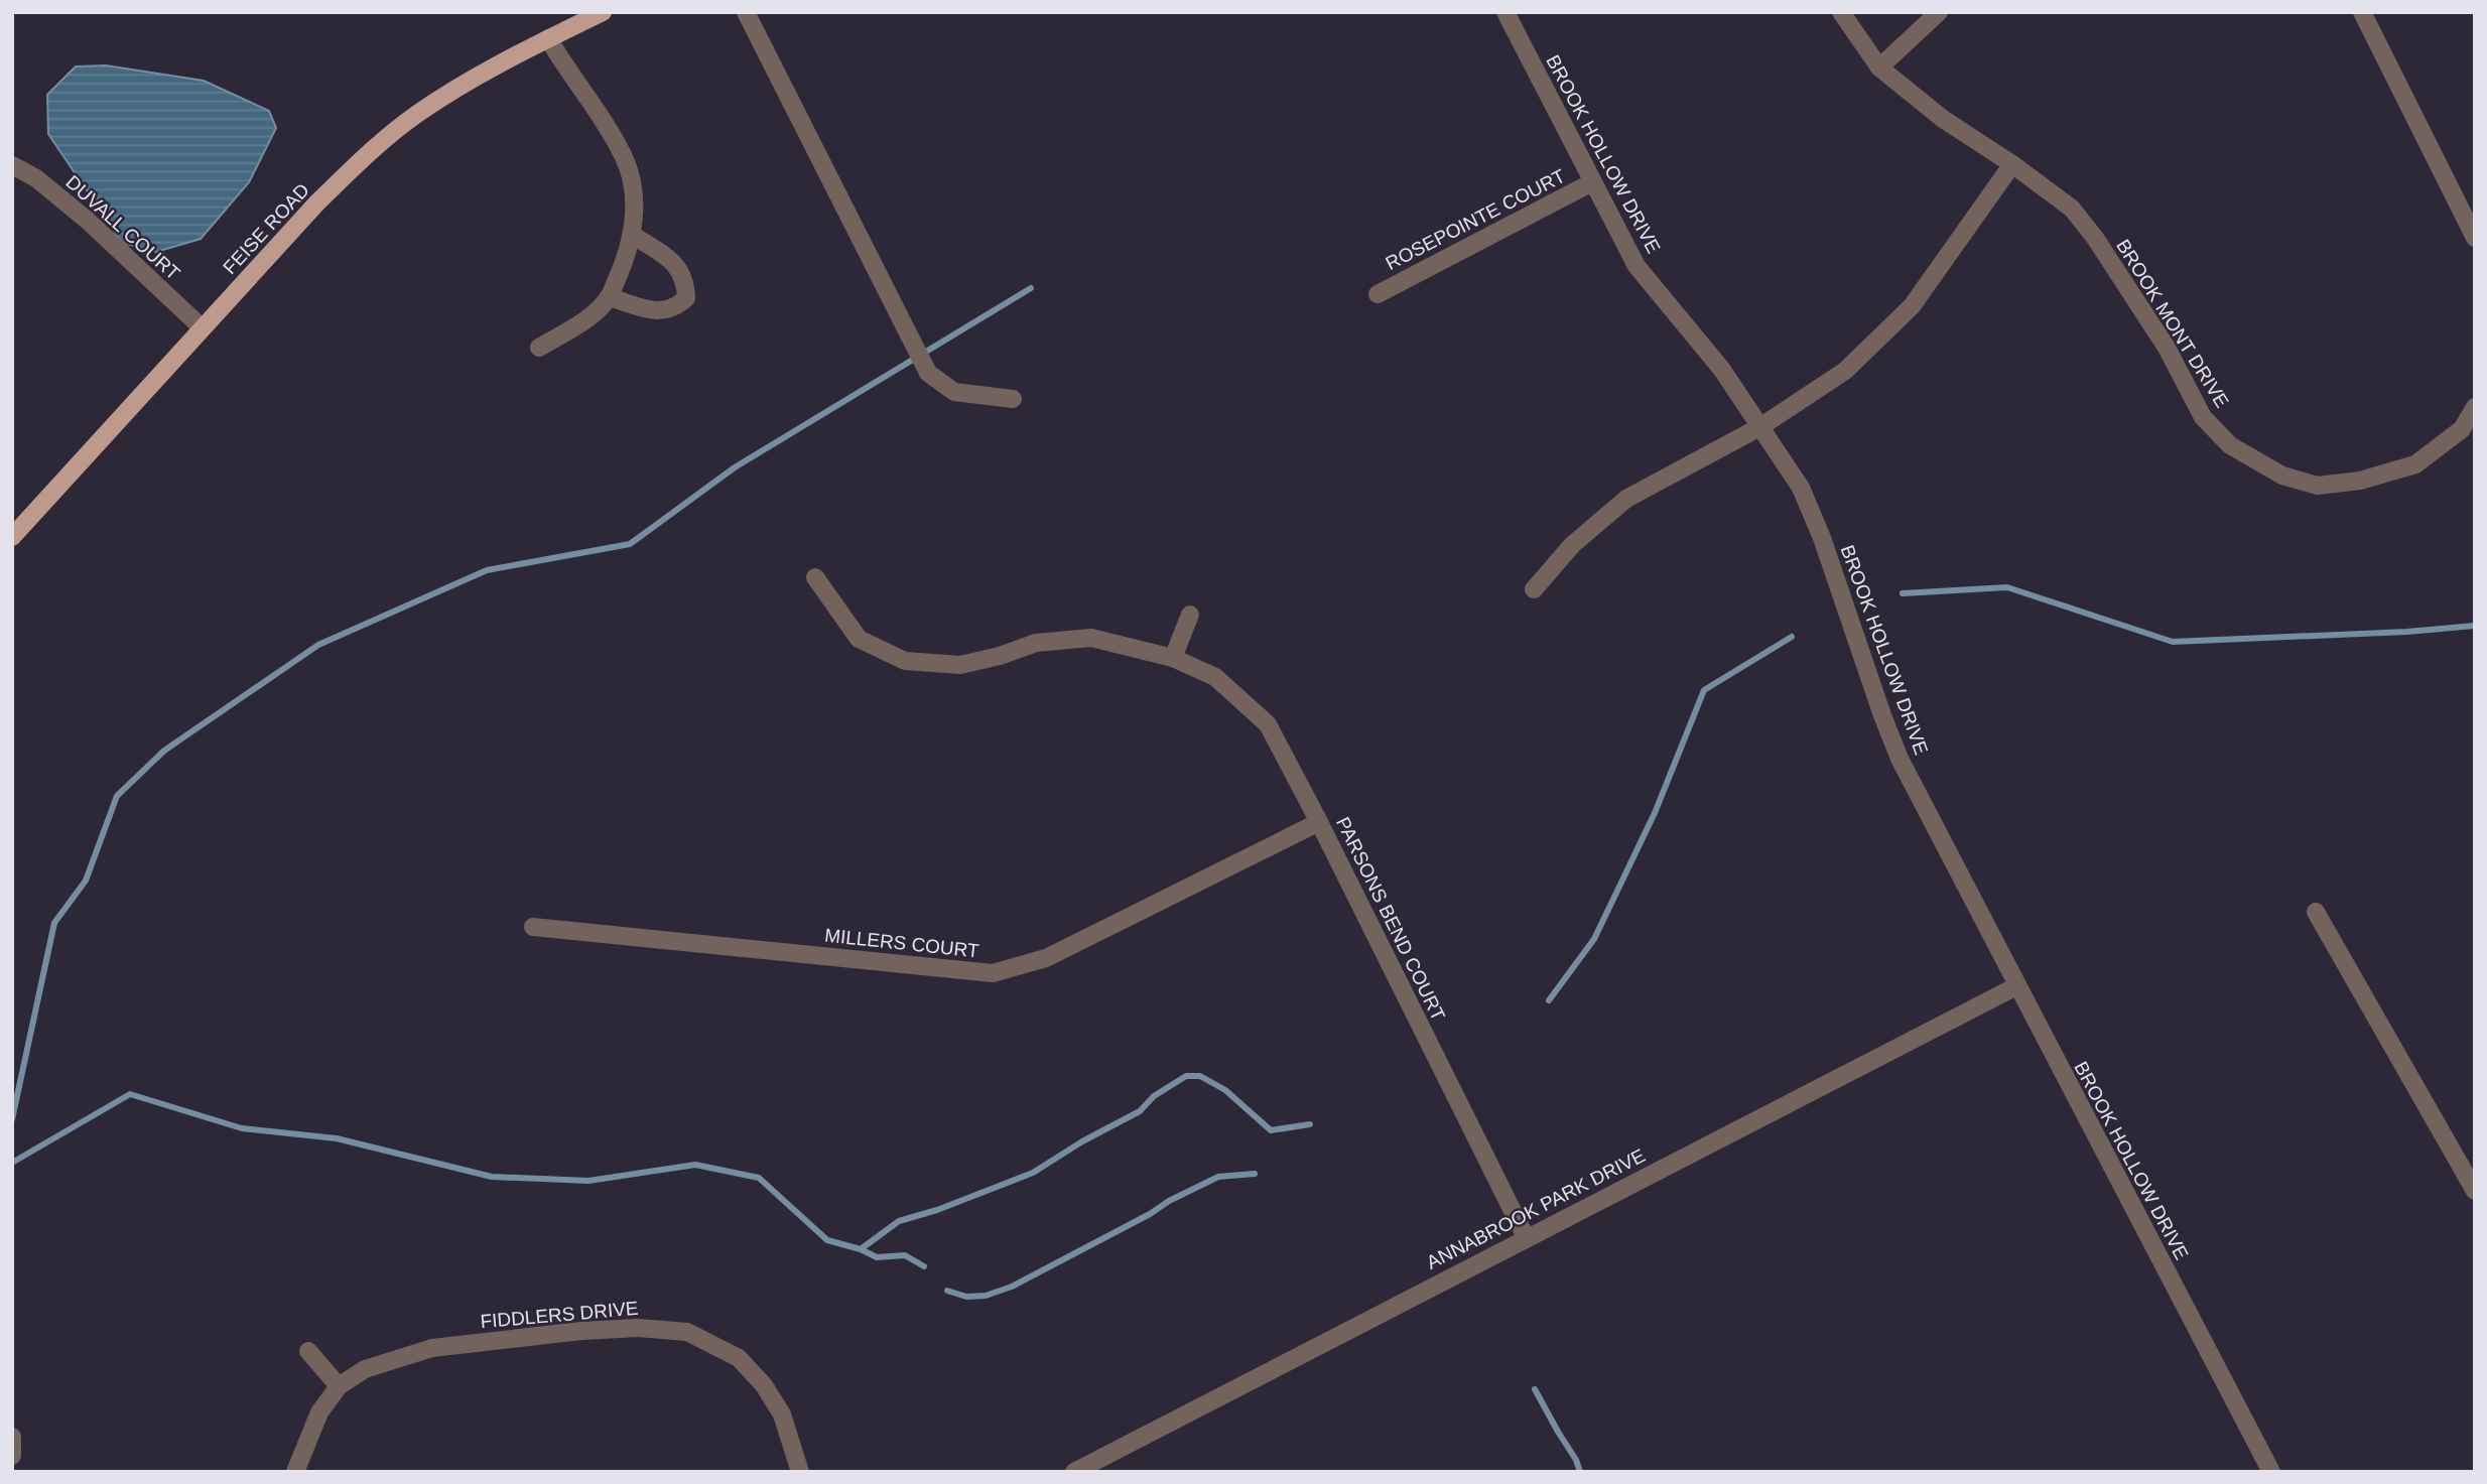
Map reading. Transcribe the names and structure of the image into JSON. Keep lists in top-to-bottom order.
{
  "streets": {
    "main road": ["FEISE ROAD"],
    "street": [
      "BROOK HOLLOW DRIVE",
      "ROSEPOINTE COURT",
      "DUVALL COURT",
      "BROOK MONT DRIVE",
      "PARSONS BEND COURT",
      "MILLERS COURT",
      "ANNABROOK PARK DRIVE",
      "FIDDLERS DRIVE"
    ]
  },
  "crossings": [
    ["BROOK HOLLOW DRIVE", "ROSEPOINTE COURT"],
    ["BROOK HOLLOW DRIVE", "ANNABROOK PARK DRIVE"],
    ["DUVALL COURT", "FEISE ROAD"],
    ["PARSONS BEND COURT", "MILLERS COURT"],
    ["PARSONS BEND COURT", "ANNABROOK PARK DRIVE"]
  ]
}
